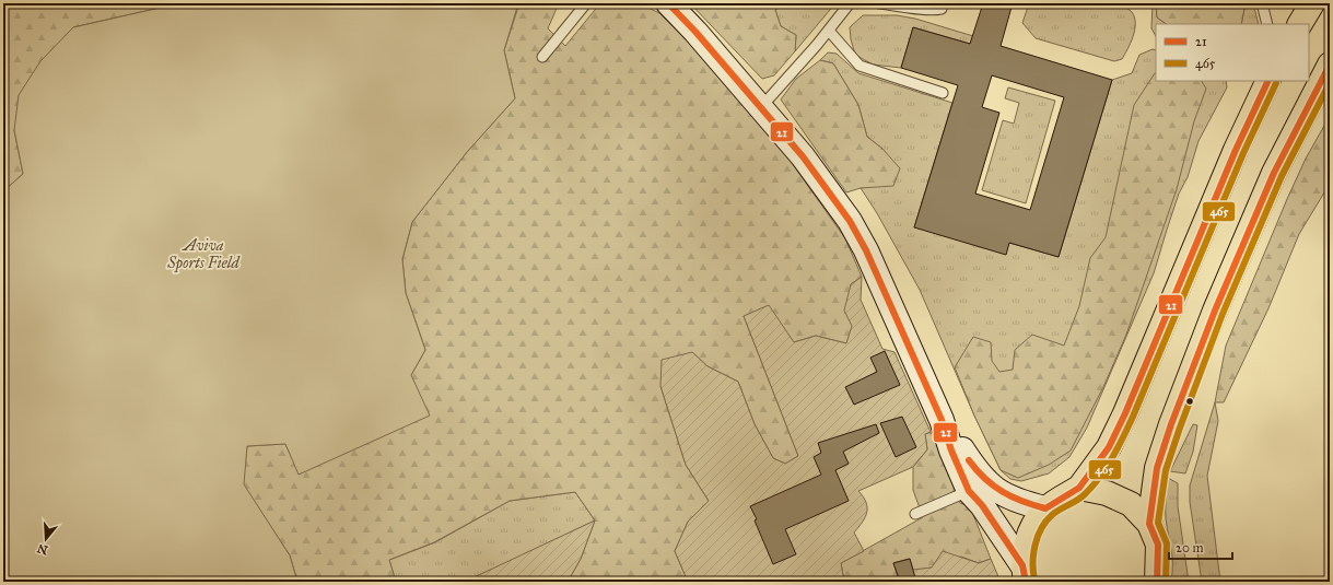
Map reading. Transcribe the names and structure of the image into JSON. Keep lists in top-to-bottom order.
{
  "parks": ["Aviva Sports Field"],
  "lines": ["transit line 21", "transit line 465"],
  "legend": ["21", "465"],
  "scale_bar": "20 m",
  "north": "bottom"
}
